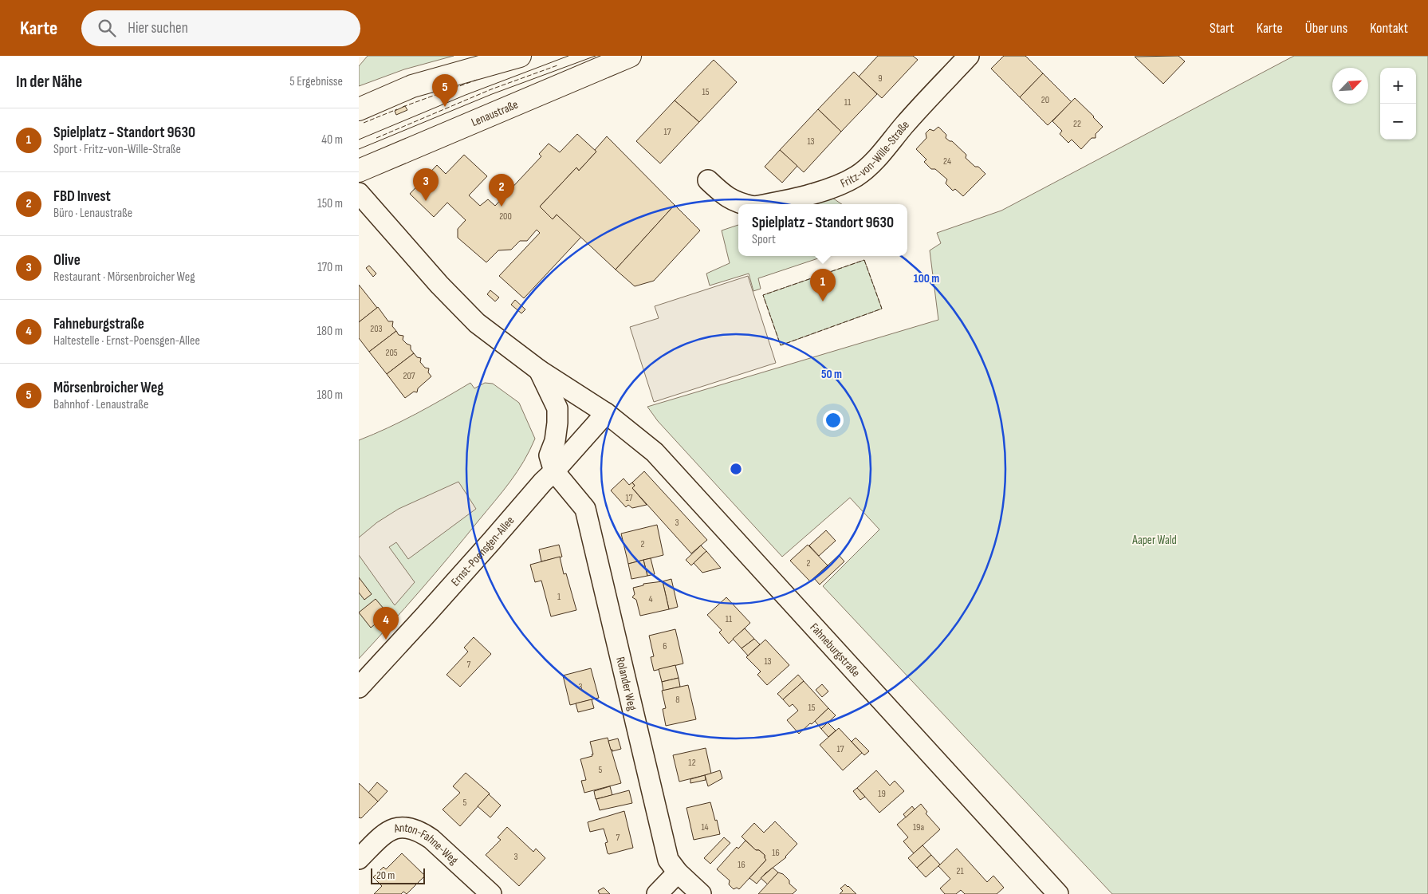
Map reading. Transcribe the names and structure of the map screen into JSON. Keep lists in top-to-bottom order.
{
  "streets": {
    "main road": ["Lenaustraße"],
    "street": [
      "Fritz-von-Wille-Straße",
      "Ernst-Poensgen-Allee",
      "Fahneburgstraße",
      "Rolander Weg",
      "Anton-Fahne-Weg"
    ]
  },
  "crossings": [
    ["Ernst-Poensgen-Allee", "Fahneburgstraße"],
    ["Ernst-Poensgen-Allee", "Rolander Weg"]
  ],
  "parks": ["Aaper Wald"],
  "house_numbers": [
    "9",
    "15",
    "20",
    "11",
    "22",
    "17",
    "13",
    "24",
    "200",
    "203",
    "205",
    "207",
    "17",
    "3",
    "2",
    "2",
    "1",
    "4",
    "11",
    "6",
    "13",
    "7",
    "3",
    "8",
    "15",
    "17",
    "12",
    "5",
    "19",
    "5",
    "14",
    "19a",
    "7",
    "16",
    "3",
    "16",
    "21"
  ],
  "scale_bar": "20 m",
  "north": "top right",
  "page": {
    "header": "Karte",
    "search": "Hier suchen",
    "nav": [
      "Start",
      "Karte",
      "Über uns",
      "Kontakt"
    ],
    "heading": ["In der Nähe", "5 Ergebnisse"],
    "map_buttons": ["+", "−"],
    "pins": [
      "5",
      "3",
      "2",
      "1",
      "4"
    ],
    "list": [
      {
        "mark": "1",
        "name": "Spielplatz - Standort 9630",
        "note": "Sport · Fritz-von-Wille-Straße",
        "value": "40 m"
      },
      {
        "mark": "2",
        "name": "FBD Invest",
        "note": "Büro · Lenaustraße",
        "value": "150 m"
      },
      {
        "mark": "3",
        "name": "Olive",
        "note": "Restaurant · Mörsenbroicher Weg",
        "value": "170 m"
      },
      {
        "mark": "4",
        "name": "Fahneburgstraße",
        "note": "Haltestelle · Ernst-Poensgen-Allee",
        "value": "180 m"
      },
      {
        "mark": "5",
        "name": "Mörsenbroicher Weg",
        "note": "Bahnhof · Lenaustraße",
        "value": "180 m"
      }
    ],
    "popup": ["Spielplatz - Standort 9630", "Sport"],
    "scale": "20 m"
  },
  "rings": ["100 m", "50 m"]
}
